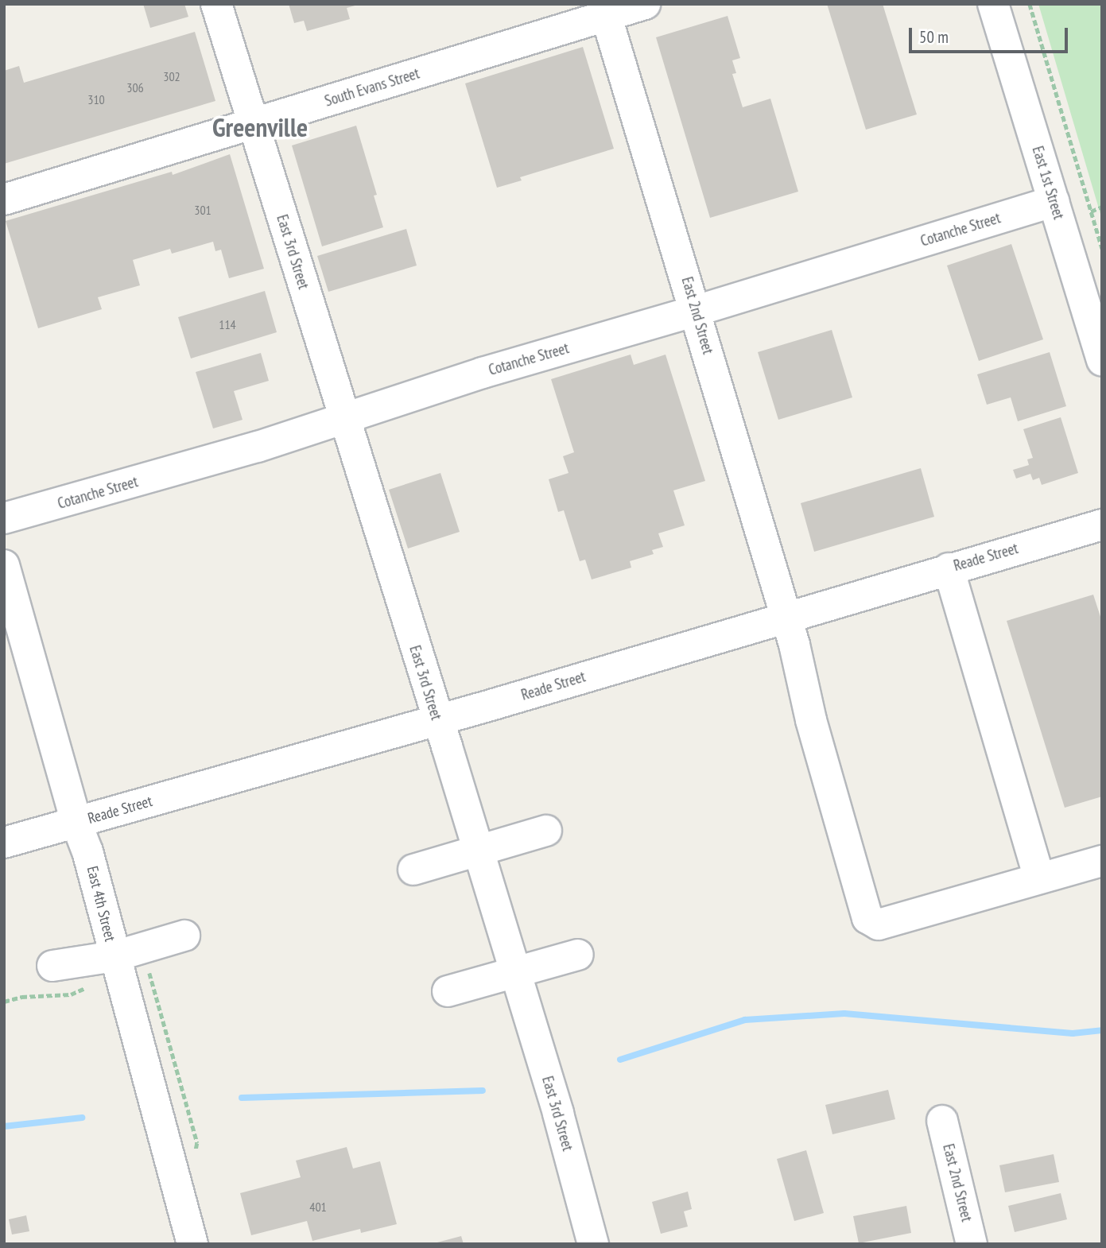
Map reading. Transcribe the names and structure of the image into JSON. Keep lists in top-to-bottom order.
{
  "streets": {
    "street": [
      "South Evans Street",
      "East 1st Street",
      "Cotanche Street",
      "East 3rd Street",
      "East 2nd Street",
      "Reade Street",
      "East 4th Street"
    ]
  },
  "crossings": [
    ["South Evans Street", "East 3rd Street"],
    ["South Evans Street", "East 2nd Street"],
    ["East 1st Street", "Cotanche Street"],
    ["Cotanche Street", "East 3rd Street"],
    ["Cotanche Street", "East 2nd Street"],
    ["East 3rd Street", "Reade Street"],
    ["East 2nd Street", "Reade Street"],
    ["Reade Street", "East 4th Street"]
  ],
  "districts": ["Greenville"],
  "house_numbers": [
    "302",
    "306",
    "310",
    "301",
    "114",
    "401"
  ],
  "scale_bar": "50 m"
}
